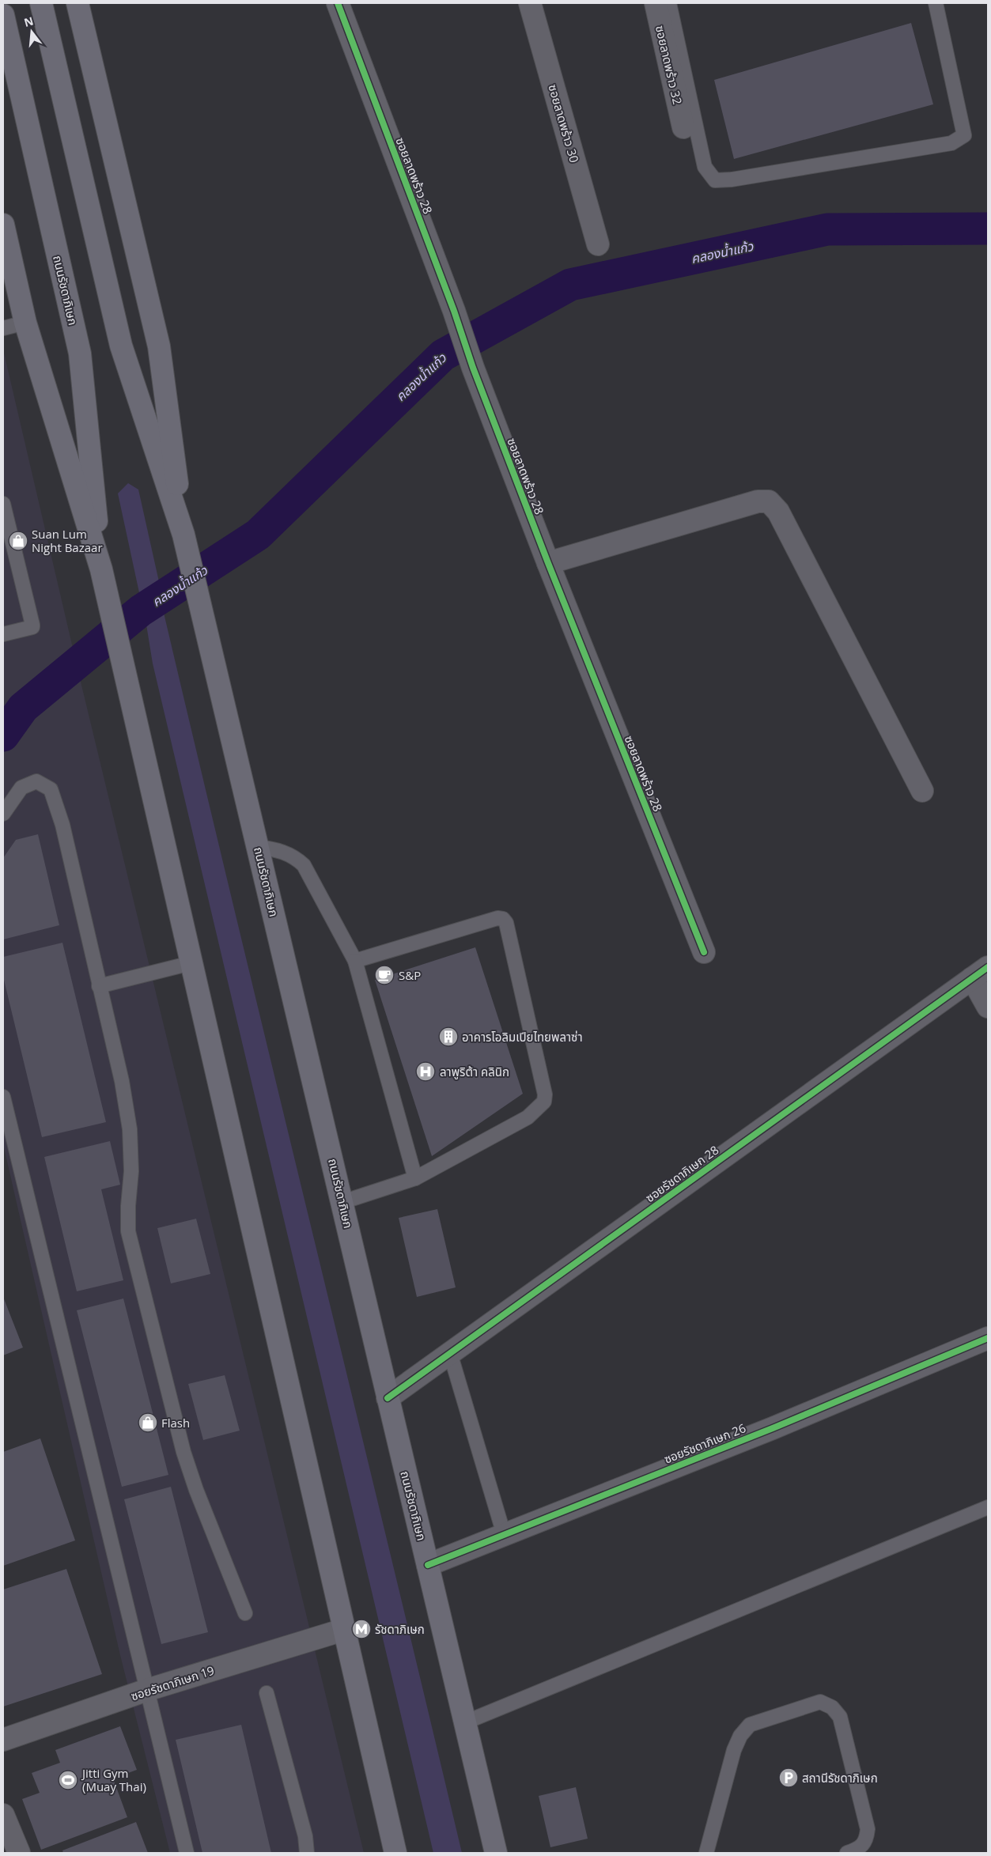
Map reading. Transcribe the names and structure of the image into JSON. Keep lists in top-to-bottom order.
{
  "streets": {
    "main road": ["ถนนรัชดาภิเษก"],
    "street": [
      "ซอยลาดพร้าว 32",
      "ซอยลาดพร้าว 30",
      "ซอยลาดพร้าว 28",
      "ซอยรัชดาภิเษก 28",
      "ซอยรัชดาภิเษก 26",
      "ซอยรัชดาภิเษก 19"
    ]
  },
  "crossings": [
    ["ถนนรัชดาภิเษก", "ซอยรัชดาภิเษก 28"],
    ["ถนนรัชดาภิเษก", "ซอยรัชดาภิเษก 26"],
    ["ถนนรัชดาภิเษก", "ซอยรัชดาภิเษก 19"]
  ],
  "water": ["คลองน้ำแก้ว"],
  "places": {
    "shop": ["Suan Lum Night Bazaar", "Flash"],
    "cafe": ["S&P"],
    "building": ["อาคารโอลิมเปียไทยพลาซ่า"],
    "hospital": ["ลาพูริต้า คลินิก"],
    "metro station": ["รัชดาภิเษก"],
    "parking": ["สถานีรัชดาภิเษก"],
    "sports": ["Jitti Gym (Muay Thai)"]
  },
  "north": "top"
}
